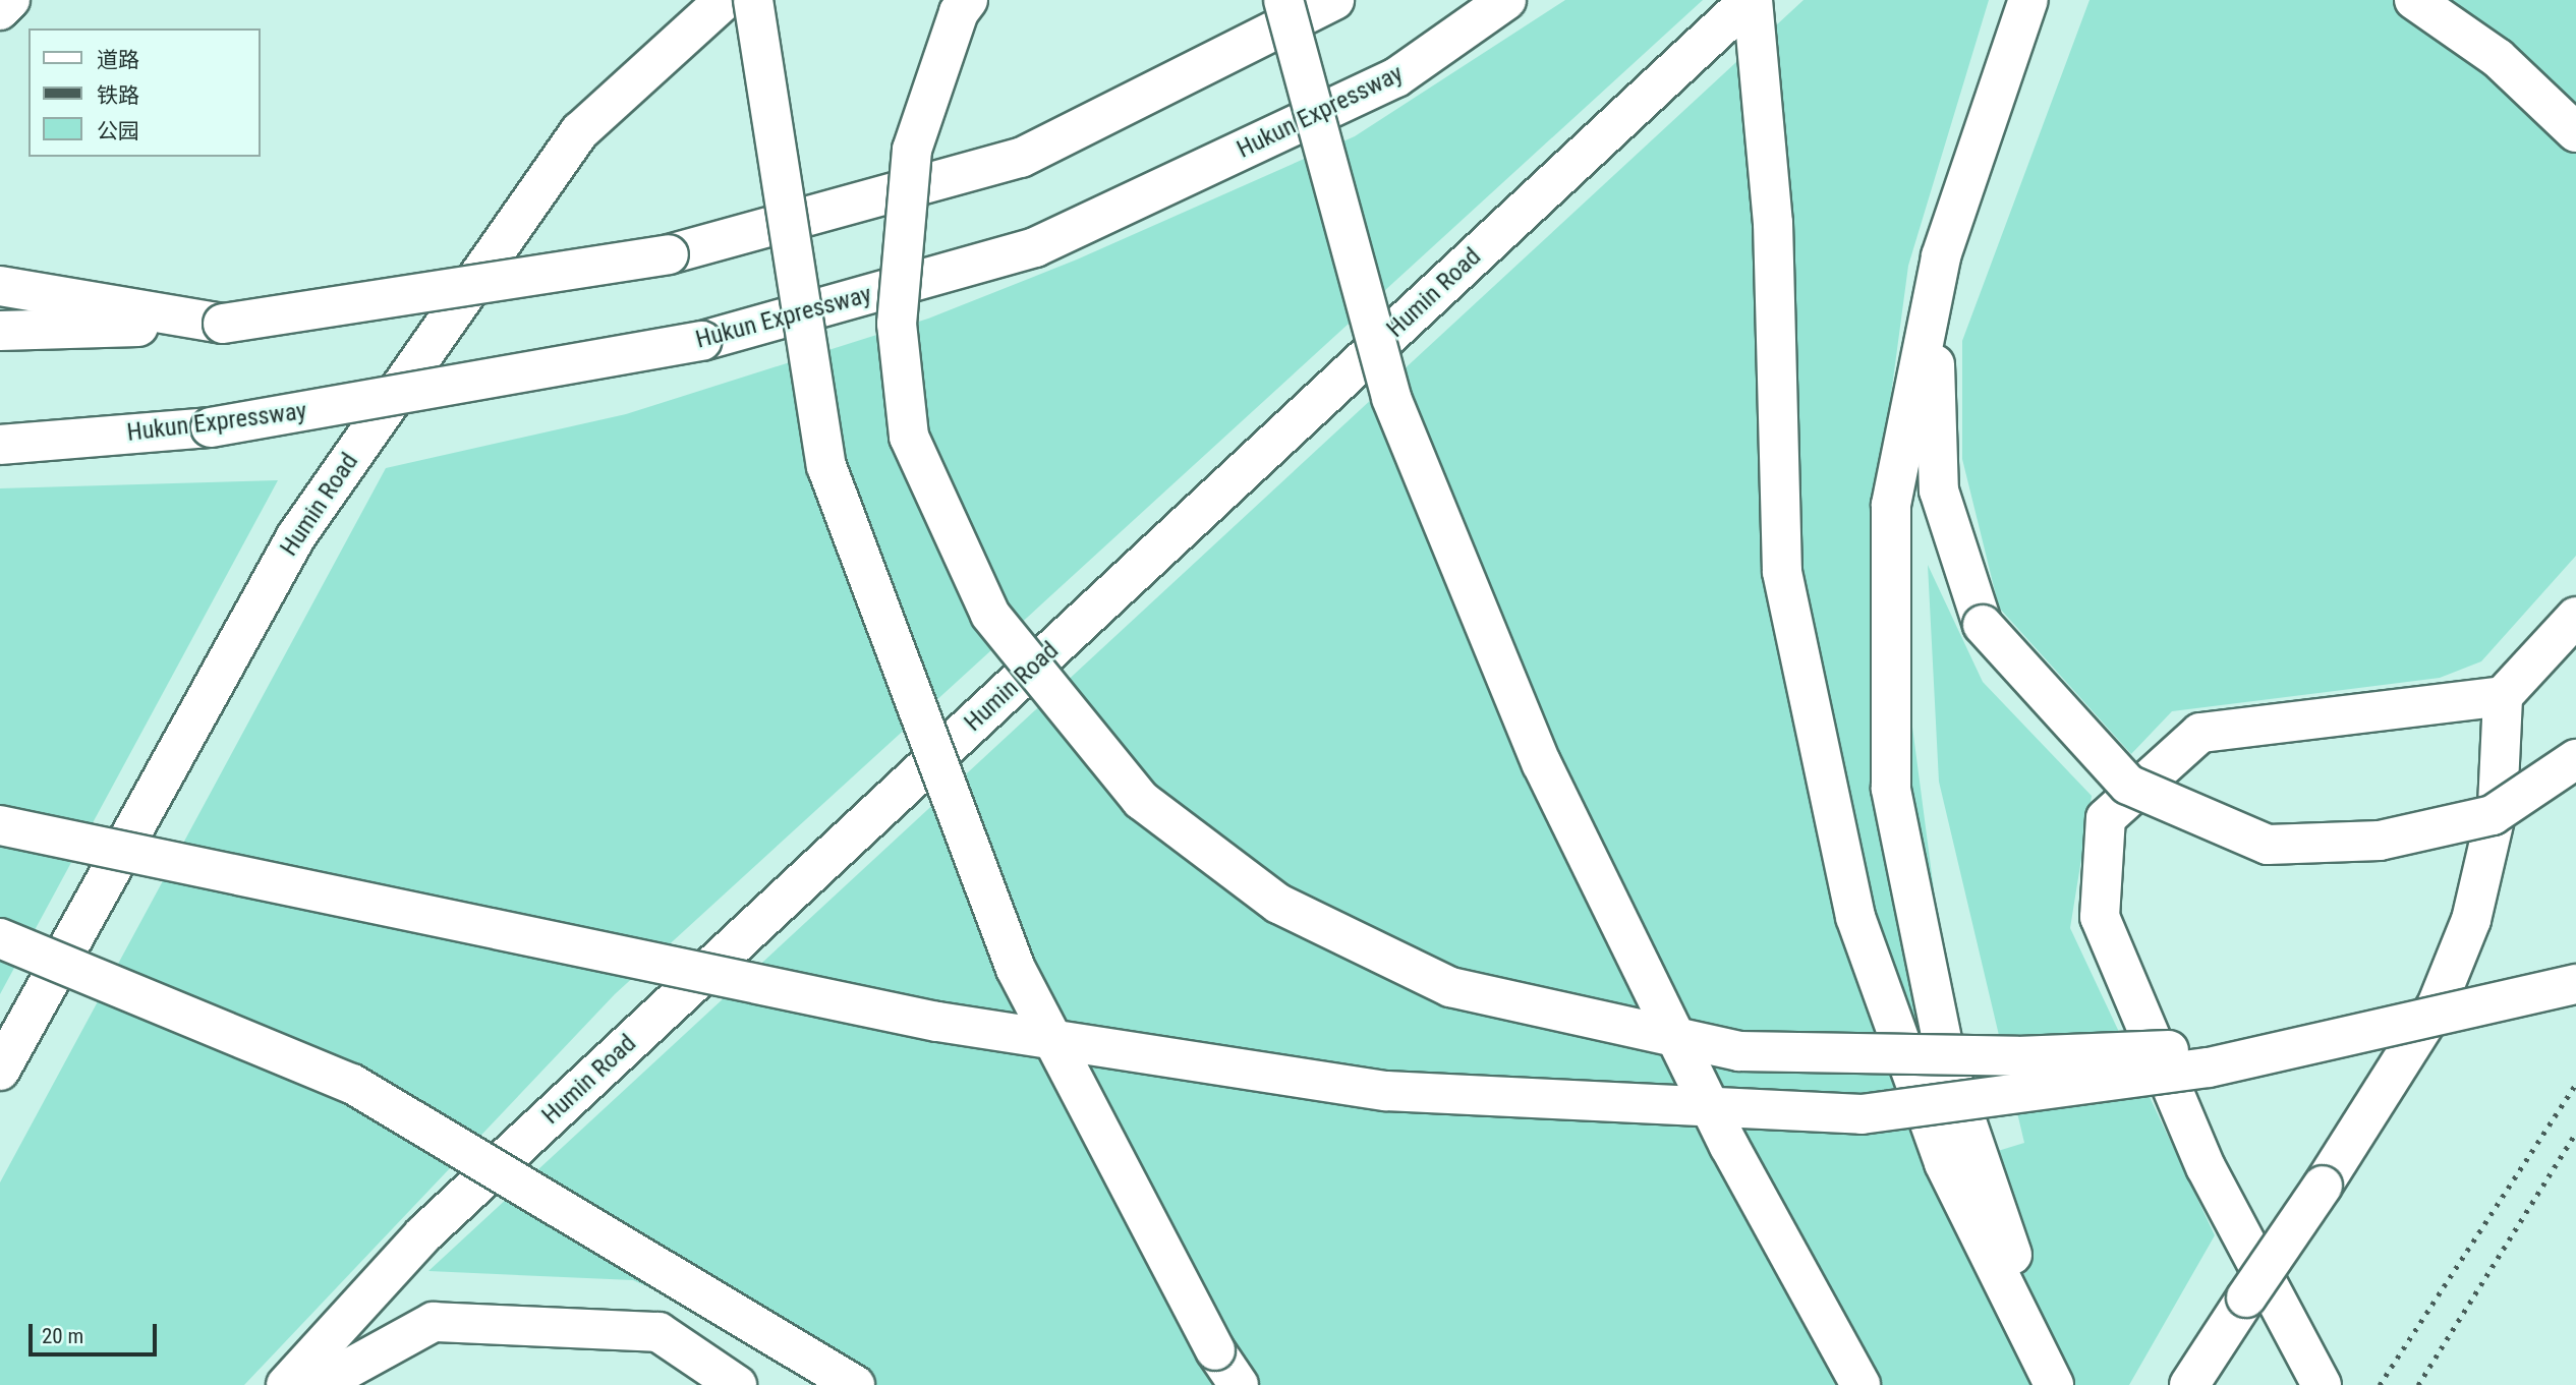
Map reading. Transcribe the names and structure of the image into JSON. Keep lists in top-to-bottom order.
{
  "streets": {
    "main road": ["Hukun Expressway", "Humin Road"]
  },
  "legend": ["道路", "铁路", "公园"],
  "scale_bar": "20 m"
}
